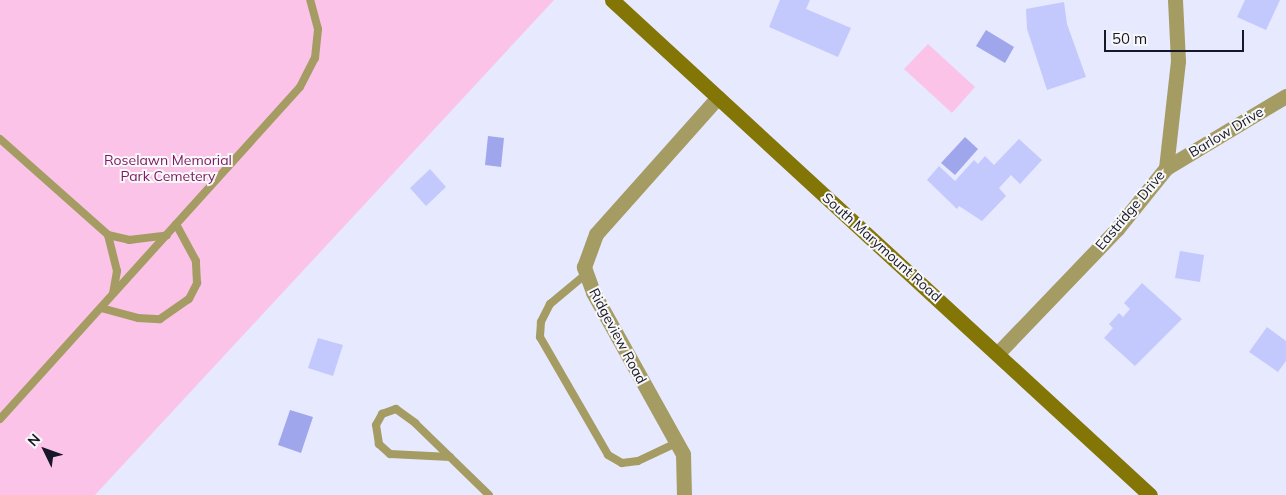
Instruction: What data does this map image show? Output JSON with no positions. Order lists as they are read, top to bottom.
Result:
{
  "streets": {
    "street": [
      "Barlow Drive",
      "Eastridge Drive",
      "South Marymount Road",
      "Ridgeview Road"
    ]
  },
  "crossings": [
    ["Barlow Drive", "Eastridge Drive"],
    ["Eastridge Drive", "South Marymount Road"],
    ["South Marymount Road", "Ridgeview Road"]
  ],
  "parks": ["Roselawn Memorial Park Cemetery"],
  "scale_bar": "50 m",
  "north": "top left"
}
